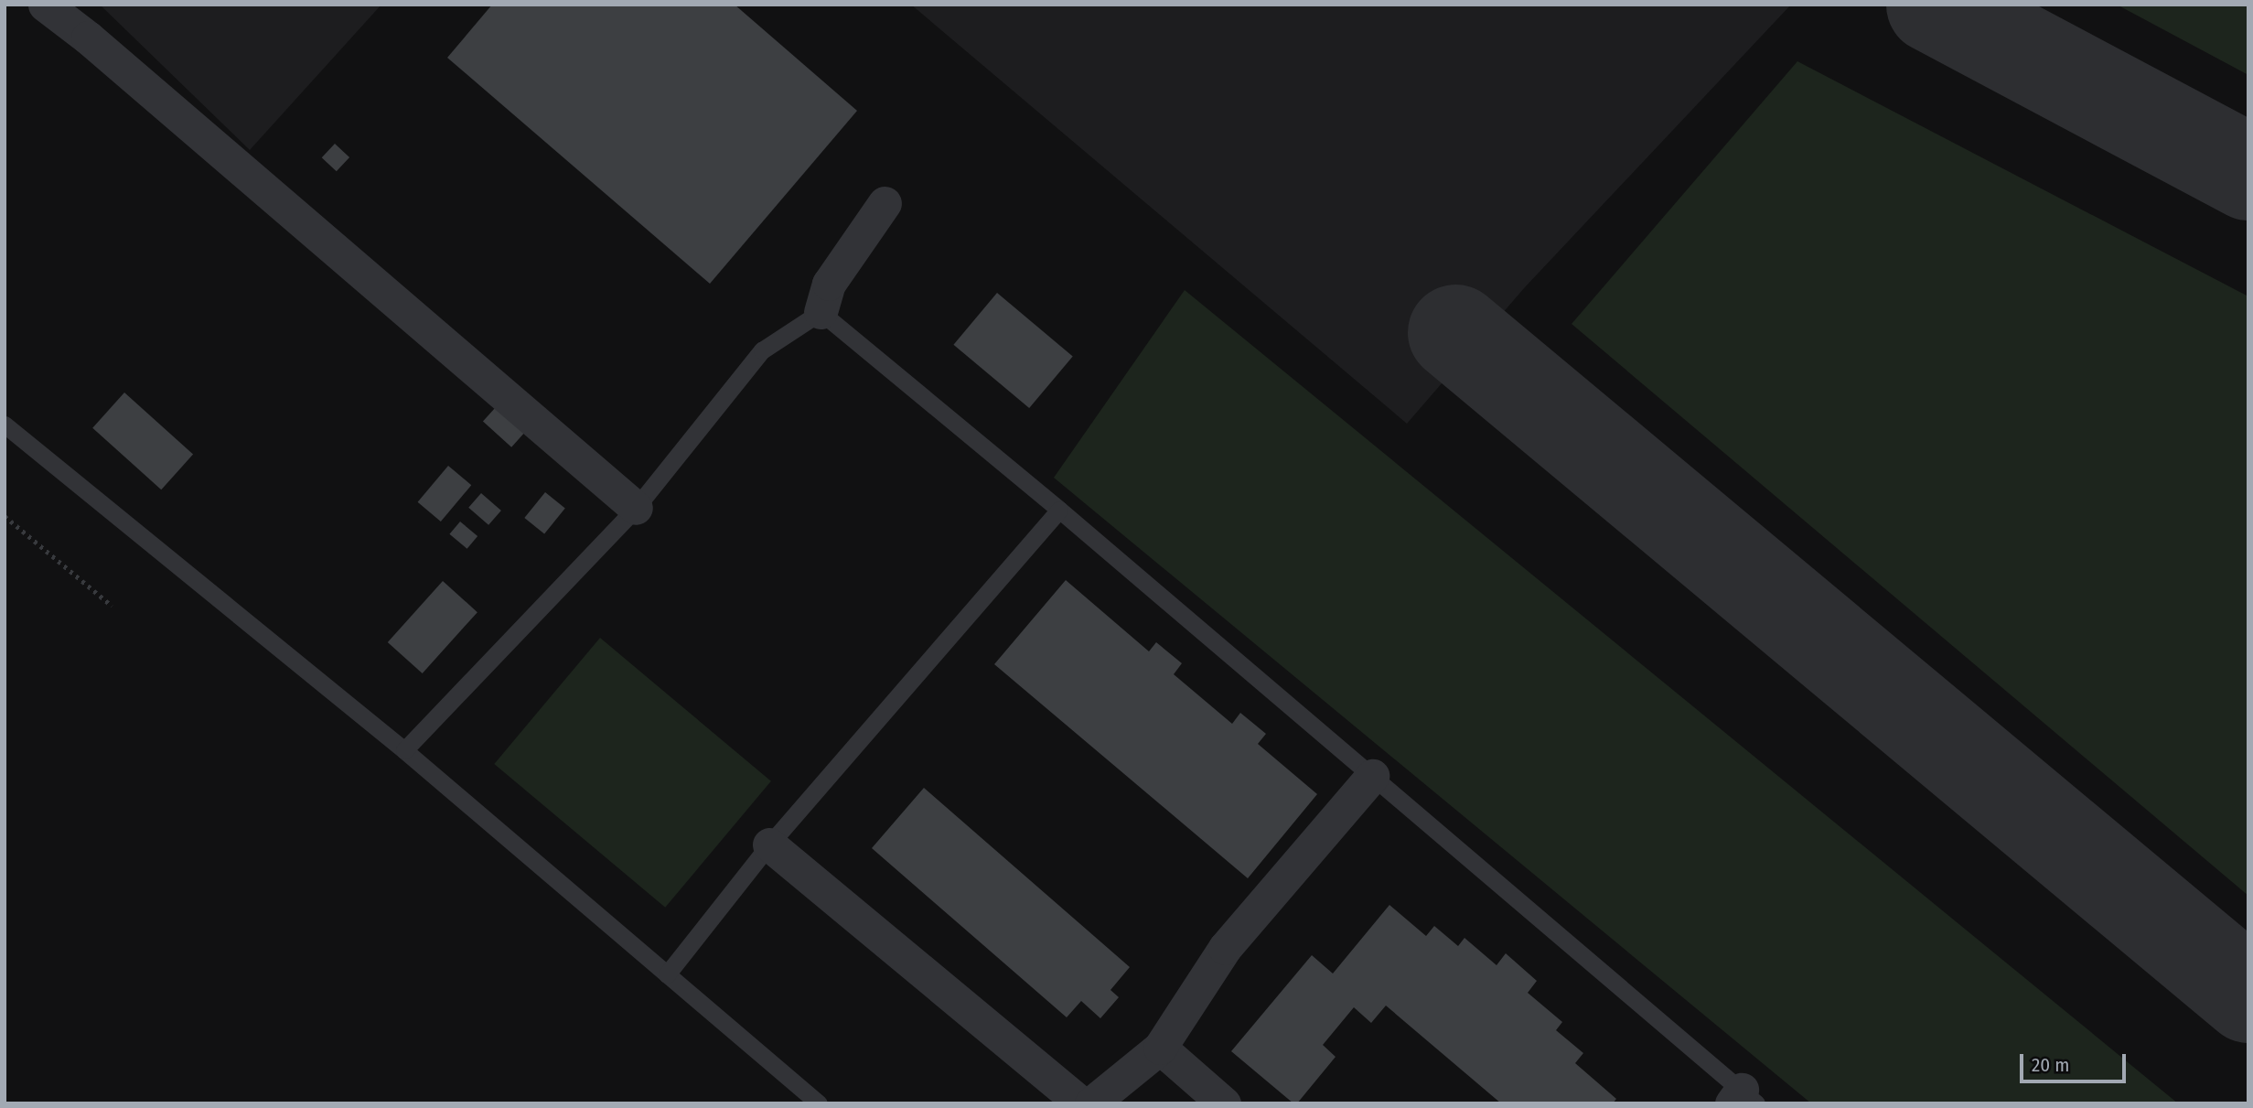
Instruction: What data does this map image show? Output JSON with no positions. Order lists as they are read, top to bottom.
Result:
{
  "scale_bar": "20 m"
}
